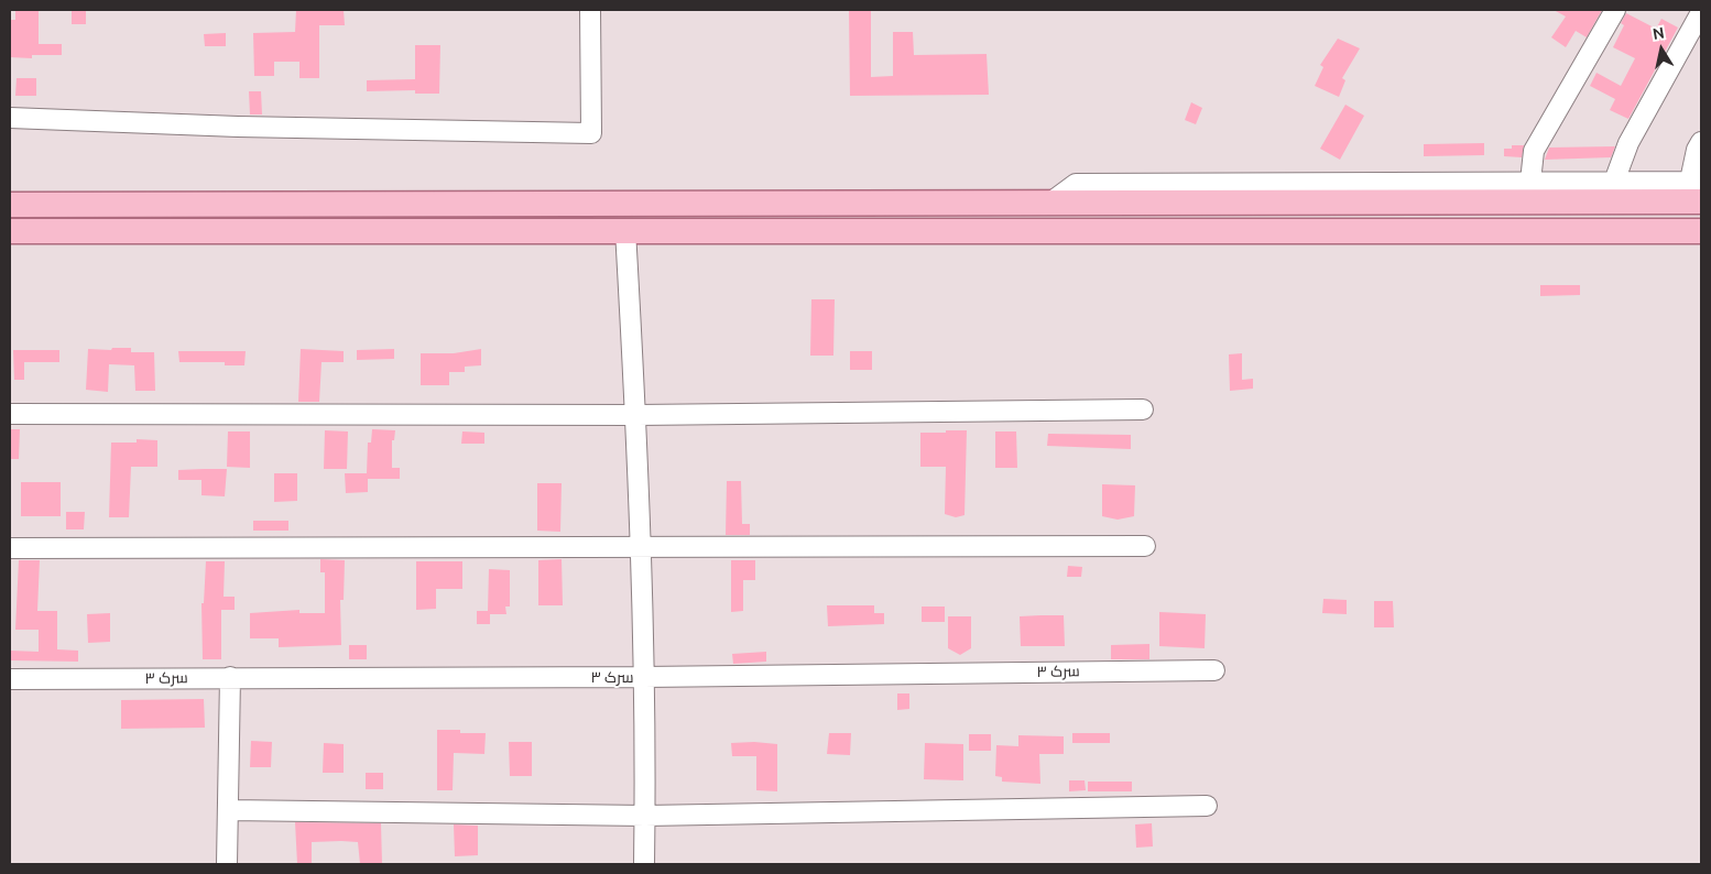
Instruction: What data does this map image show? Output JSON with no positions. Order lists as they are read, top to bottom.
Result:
{
  "streets": {
    "street": ["سرک ۳"]
  },
  "north": "top"
}
